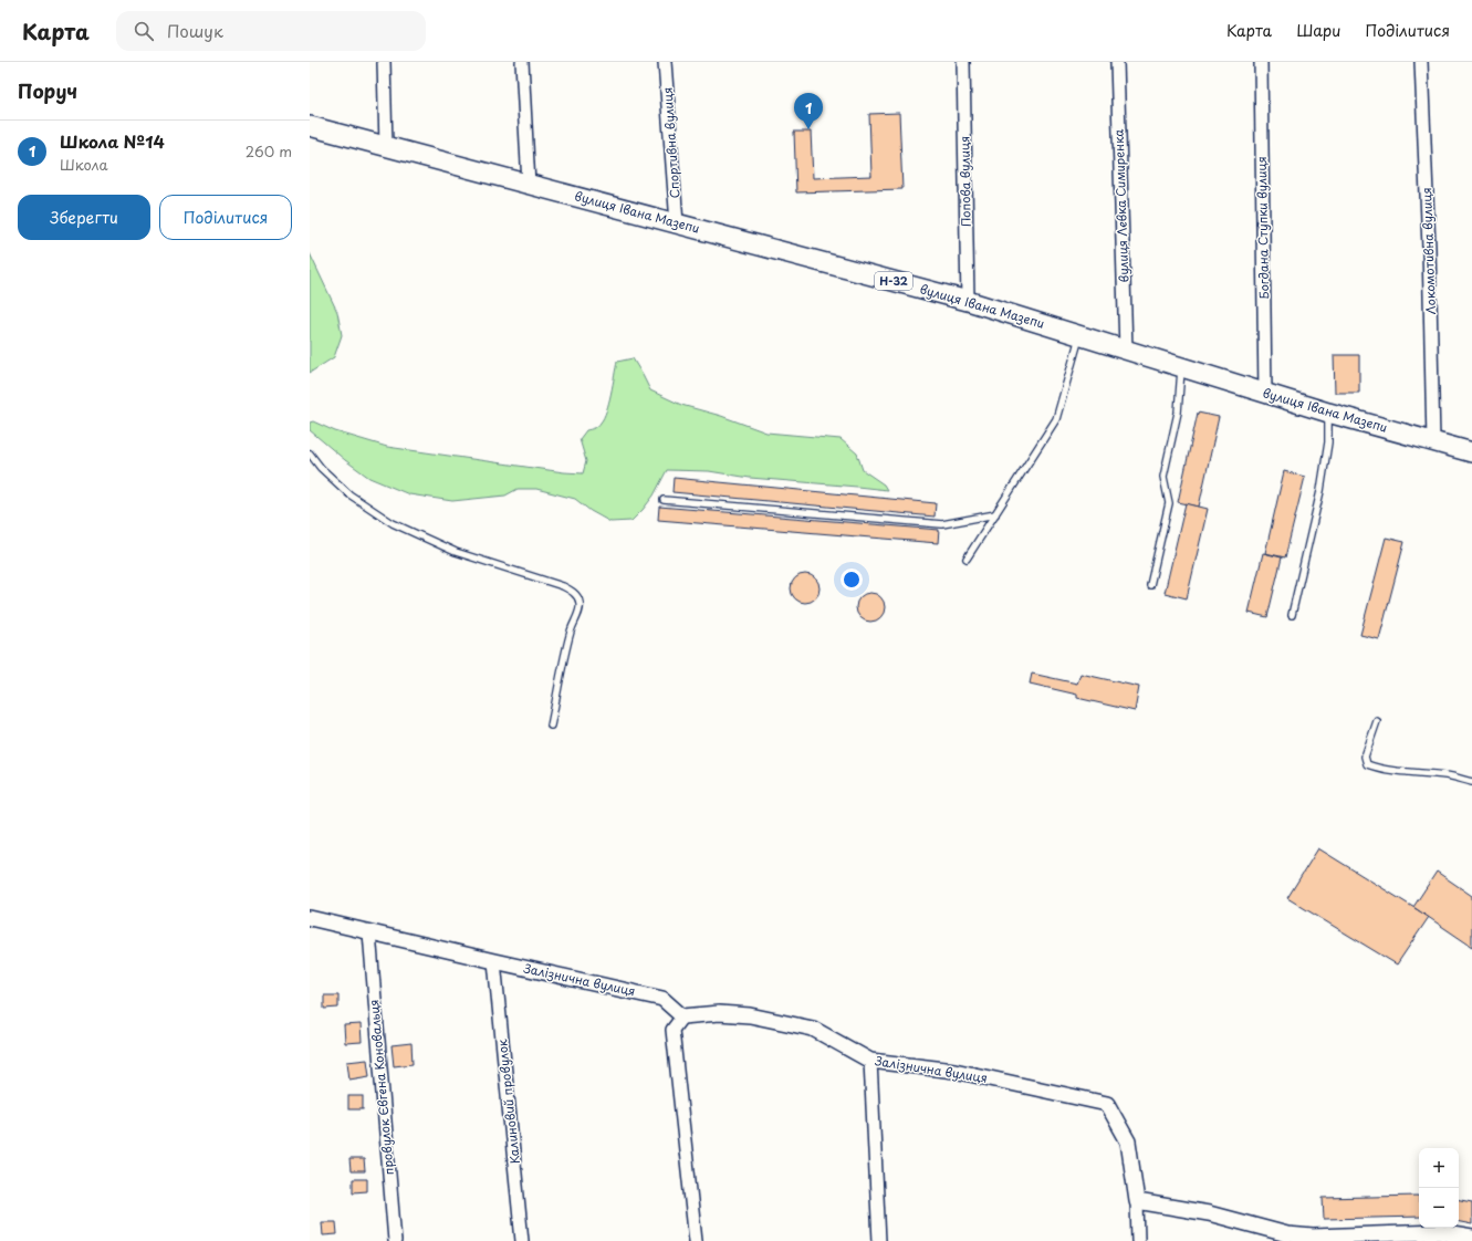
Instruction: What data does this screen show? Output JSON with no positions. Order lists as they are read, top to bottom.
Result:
{
  "streets": {
    "main road": ["вулиця Івана Мазепи", "Н-32"],
    "street": [
      "Спортивна вулиця",
      "Попова вулиця",
      "вулиця Левка Симиренка",
      "Богдана Ступки вулиця",
      "Локомотивна вулиця",
      "Залізнична вулиця",
      "провулок Євгена Коновальця",
      "Калиновий провулок"
    ]
  },
  "crossings": [
    ["Спортивна вулиця", "вулиця Івана Мазепи"],
    ["Попова вулиця", "вулиця Івана Мазепи"],
    ["вулиця Левка Симиренка", "вулиця Івана Мазепи"],
    ["вулиця Івана Мазепи", "Богдана Ступки вулиця"],
    ["вулиця Івана Мазепи", "Локомотивна вулиця"],
    ["Залізнична вулиця", "провулок Євгена Коновальця"],
    ["Залізнична вулиця", "Калиновий провулок"]
  ],
  "page": {
    "header": "Карта",
    "search": "Пошук",
    "nav": ["Карта", "Шари", "Поділитися"],
    "heading": "Поруч",
    "pins": "1",
    "list": [
      {
        "mark": "1",
        "name": "Школа №14",
        "note": "Школа",
        "value": "260 m"
      }
    ],
    "buttons": ["Зберегти", "Поділитися"],
    "map_buttons": ["+", "−"]
  }
}
